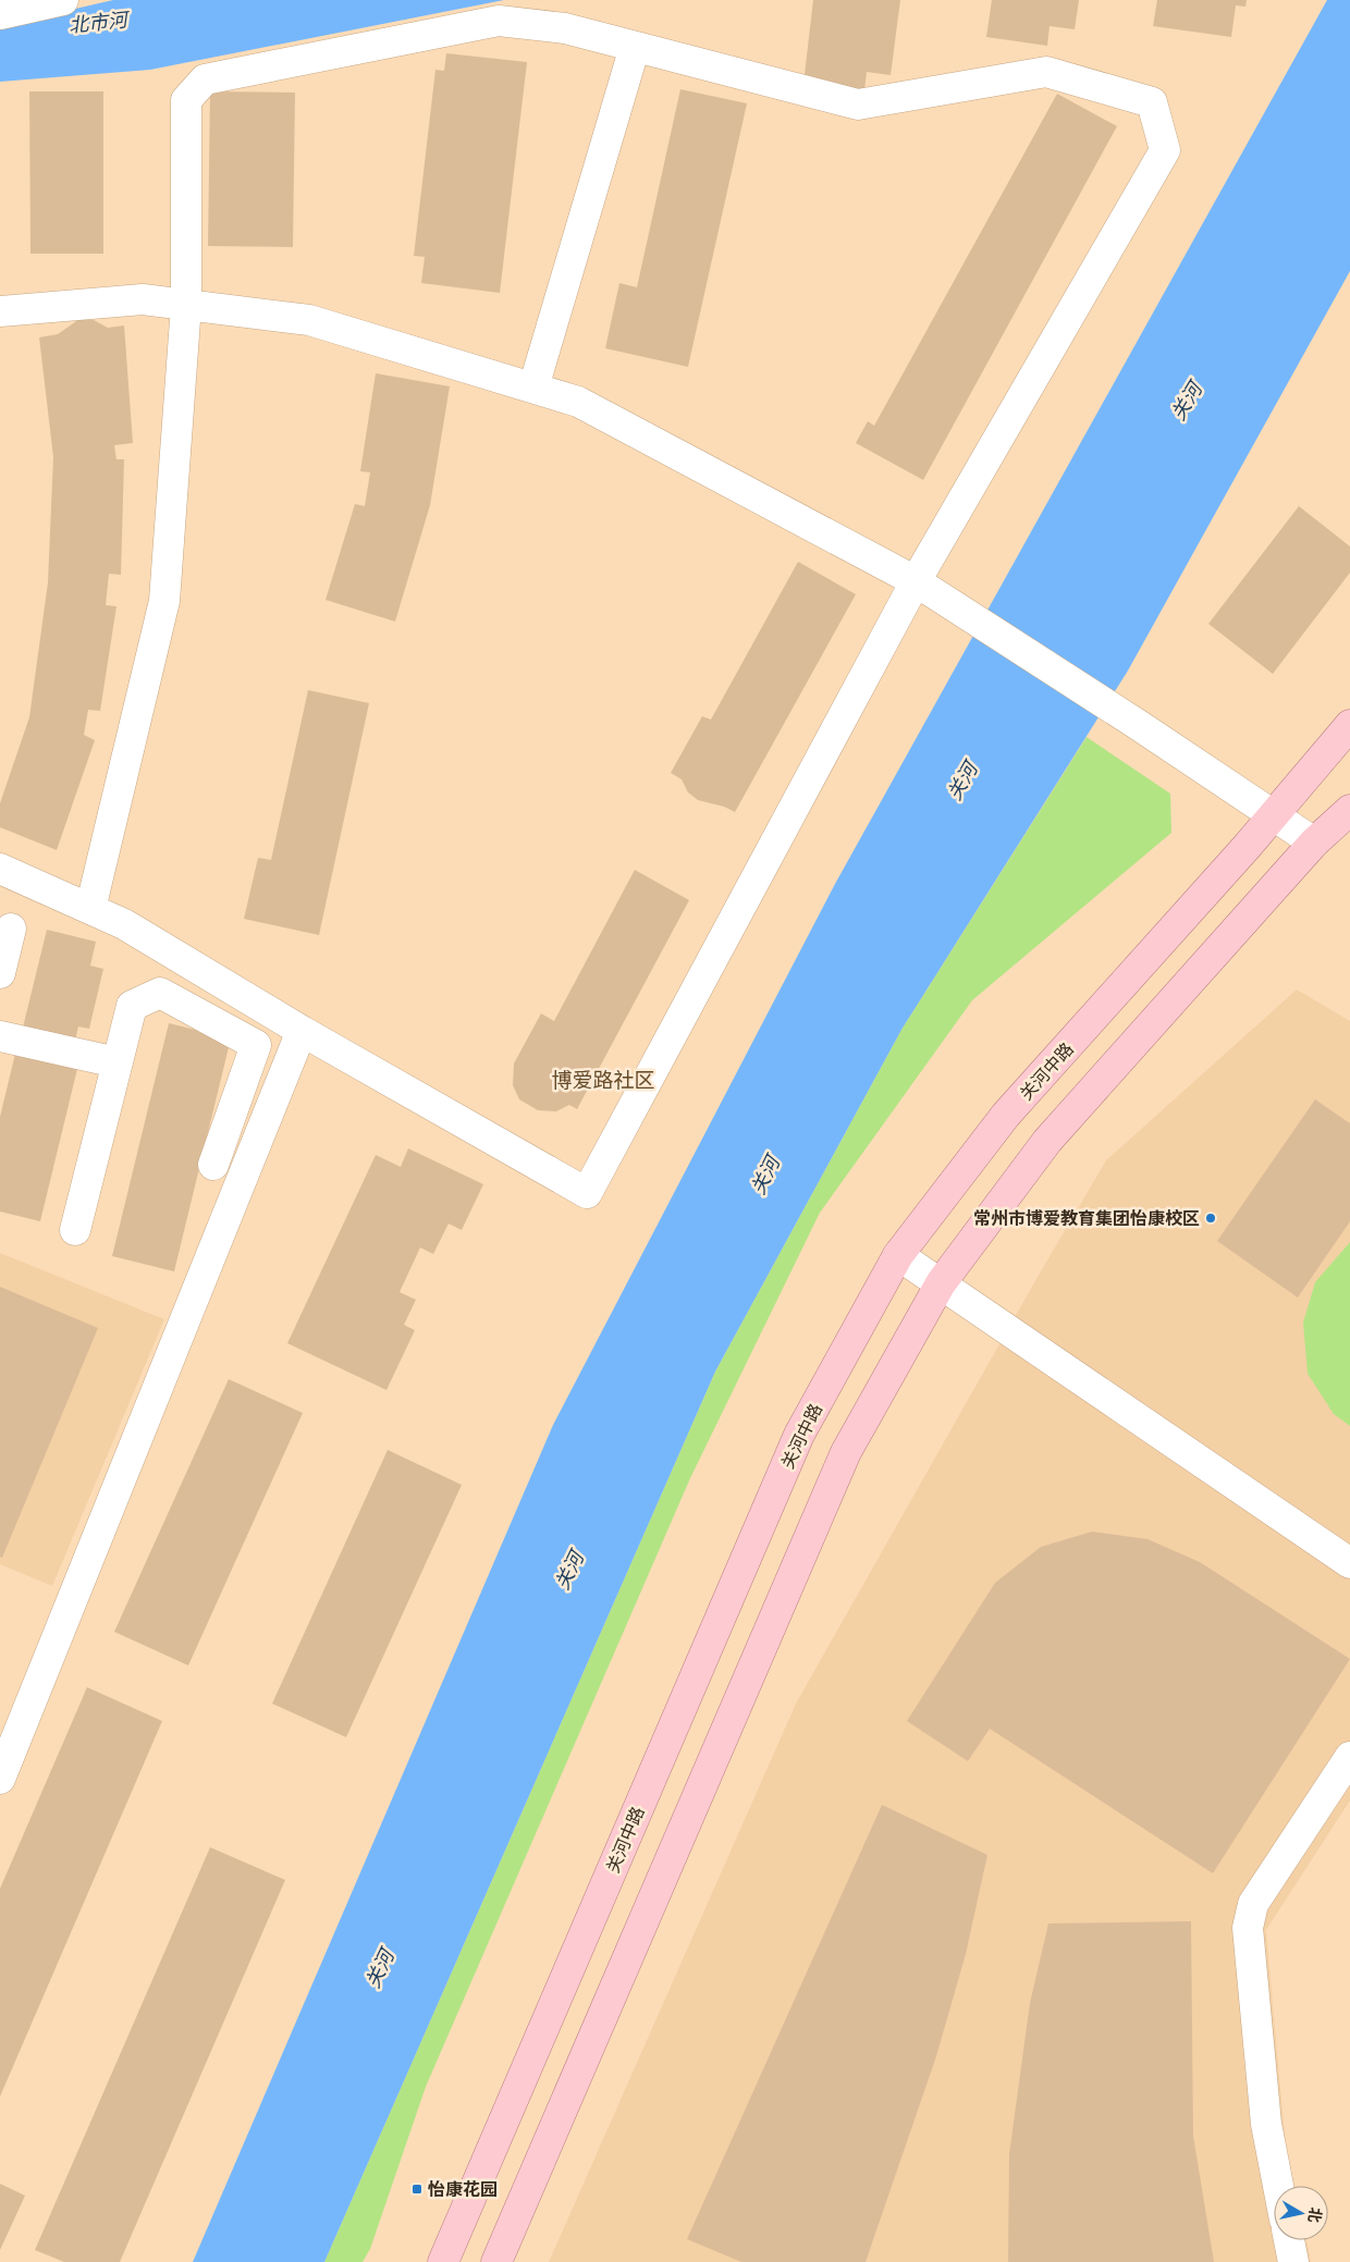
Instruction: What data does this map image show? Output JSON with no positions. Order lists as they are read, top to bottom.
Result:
{
  "streets": {
    "main road": ["关河中路"]
  },
  "districts": ["博爱路社区"],
  "water": ["北市河", "关河"],
  "places": {
    "other": ["常州市博爱教育集团怡康校区"],
    "transit": ["怡康花园"]
  },
  "north": "right"
}
